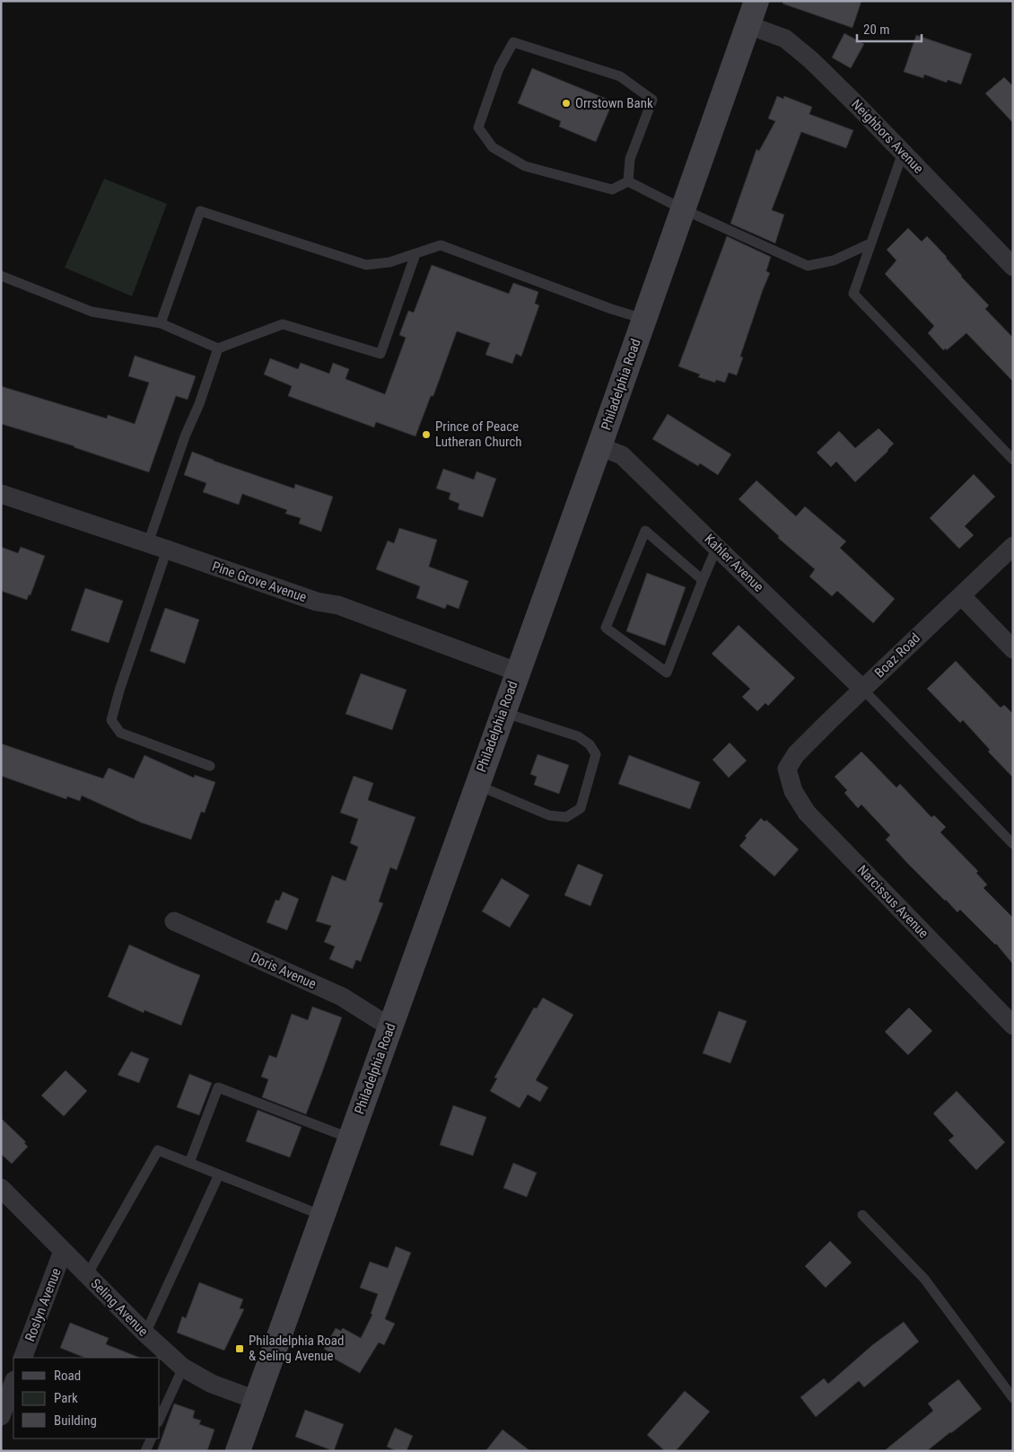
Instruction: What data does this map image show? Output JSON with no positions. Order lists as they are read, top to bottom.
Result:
{
  "streets": {
    "main road": ["Philadelphia Road"],
    "street": [
      "Neighbors Avenue",
      "Kahler Avenue",
      "Pine Grove Avenue",
      "Boaz Road",
      "Narcissus Avenue",
      "Doris Avenue",
      "Roslyn Avenue",
      "Seling Avenue"
    ]
  },
  "crossings": [
    ["Neighbors Avenue", "Philadelphia Road"],
    ["Philadelphia Road", "Kahler Avenue"],
    ["Philadelphia Road", "Pine Grove Avenue"],
    ["Philadelphia Road", "Doris Avenue"],
    ["Philadelphia Road", "Seling Avenue"],
    ["Kahler Avenue", "Boaz Road"],
    ["Boaz Road", "Narcissus Avenue"],
    ["Roslyn Avenue", "Seling Avenue"]
  ],
  "places": {
    "other": ["Orrstown Bank", "Prince of Peace Lutheran Church"],
    "transit": ["Philadelphia Road & Seling Avenue"]
  },
  "legend": ["Road", "Park", "Building"],
  "scale_bar": "20 m"
}
